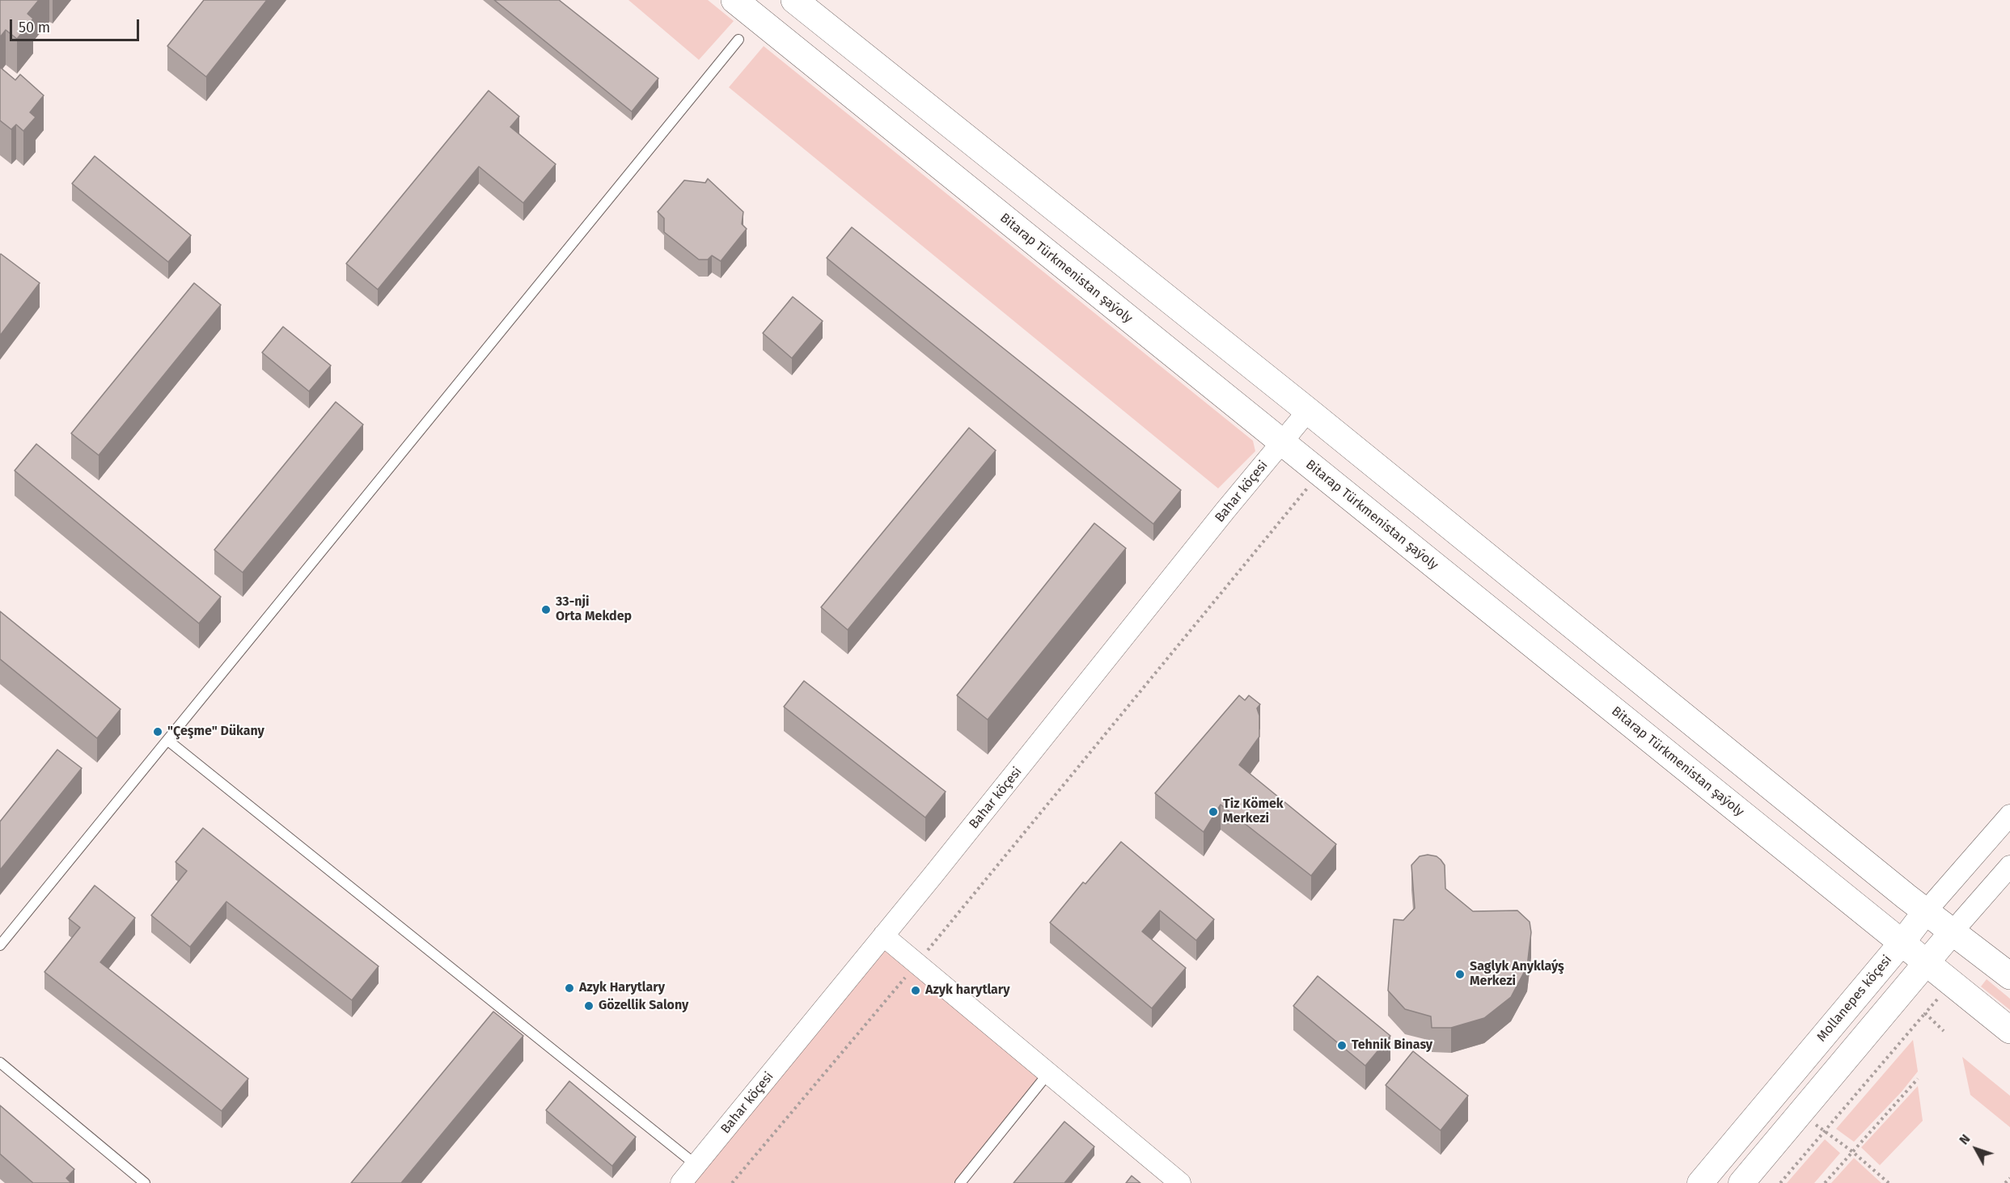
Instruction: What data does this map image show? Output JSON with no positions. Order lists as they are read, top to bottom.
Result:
{
  "streets": {
    "main road": ["Bitarap Türkmenistan şaýoly"],
    "street": ["Bahar köçesi", "Mollanepes köçesi"]
  },
  "crossings": [
    ["Bitarap Türkmenistan şaýoly", "Bahar köçesi"],
    ["Bitarap Türkmenistan şaýoly", "Mollanepes köçesi"]
  ],
  "places": [
    "33-nji Orta Mekdep",
    "\"Çeşme\" Dükany",
    "Tiz Kömek Merkezi",
    "Saglyk Anyklaýş Merkezi",
    "Azyk Harytlary",
    "Azyk harytlary",
    "Gözellik Salony",
    "Tehnik Binasy"
  ],
  "scale_bar": "50 m",
  "north": "top left"
}
